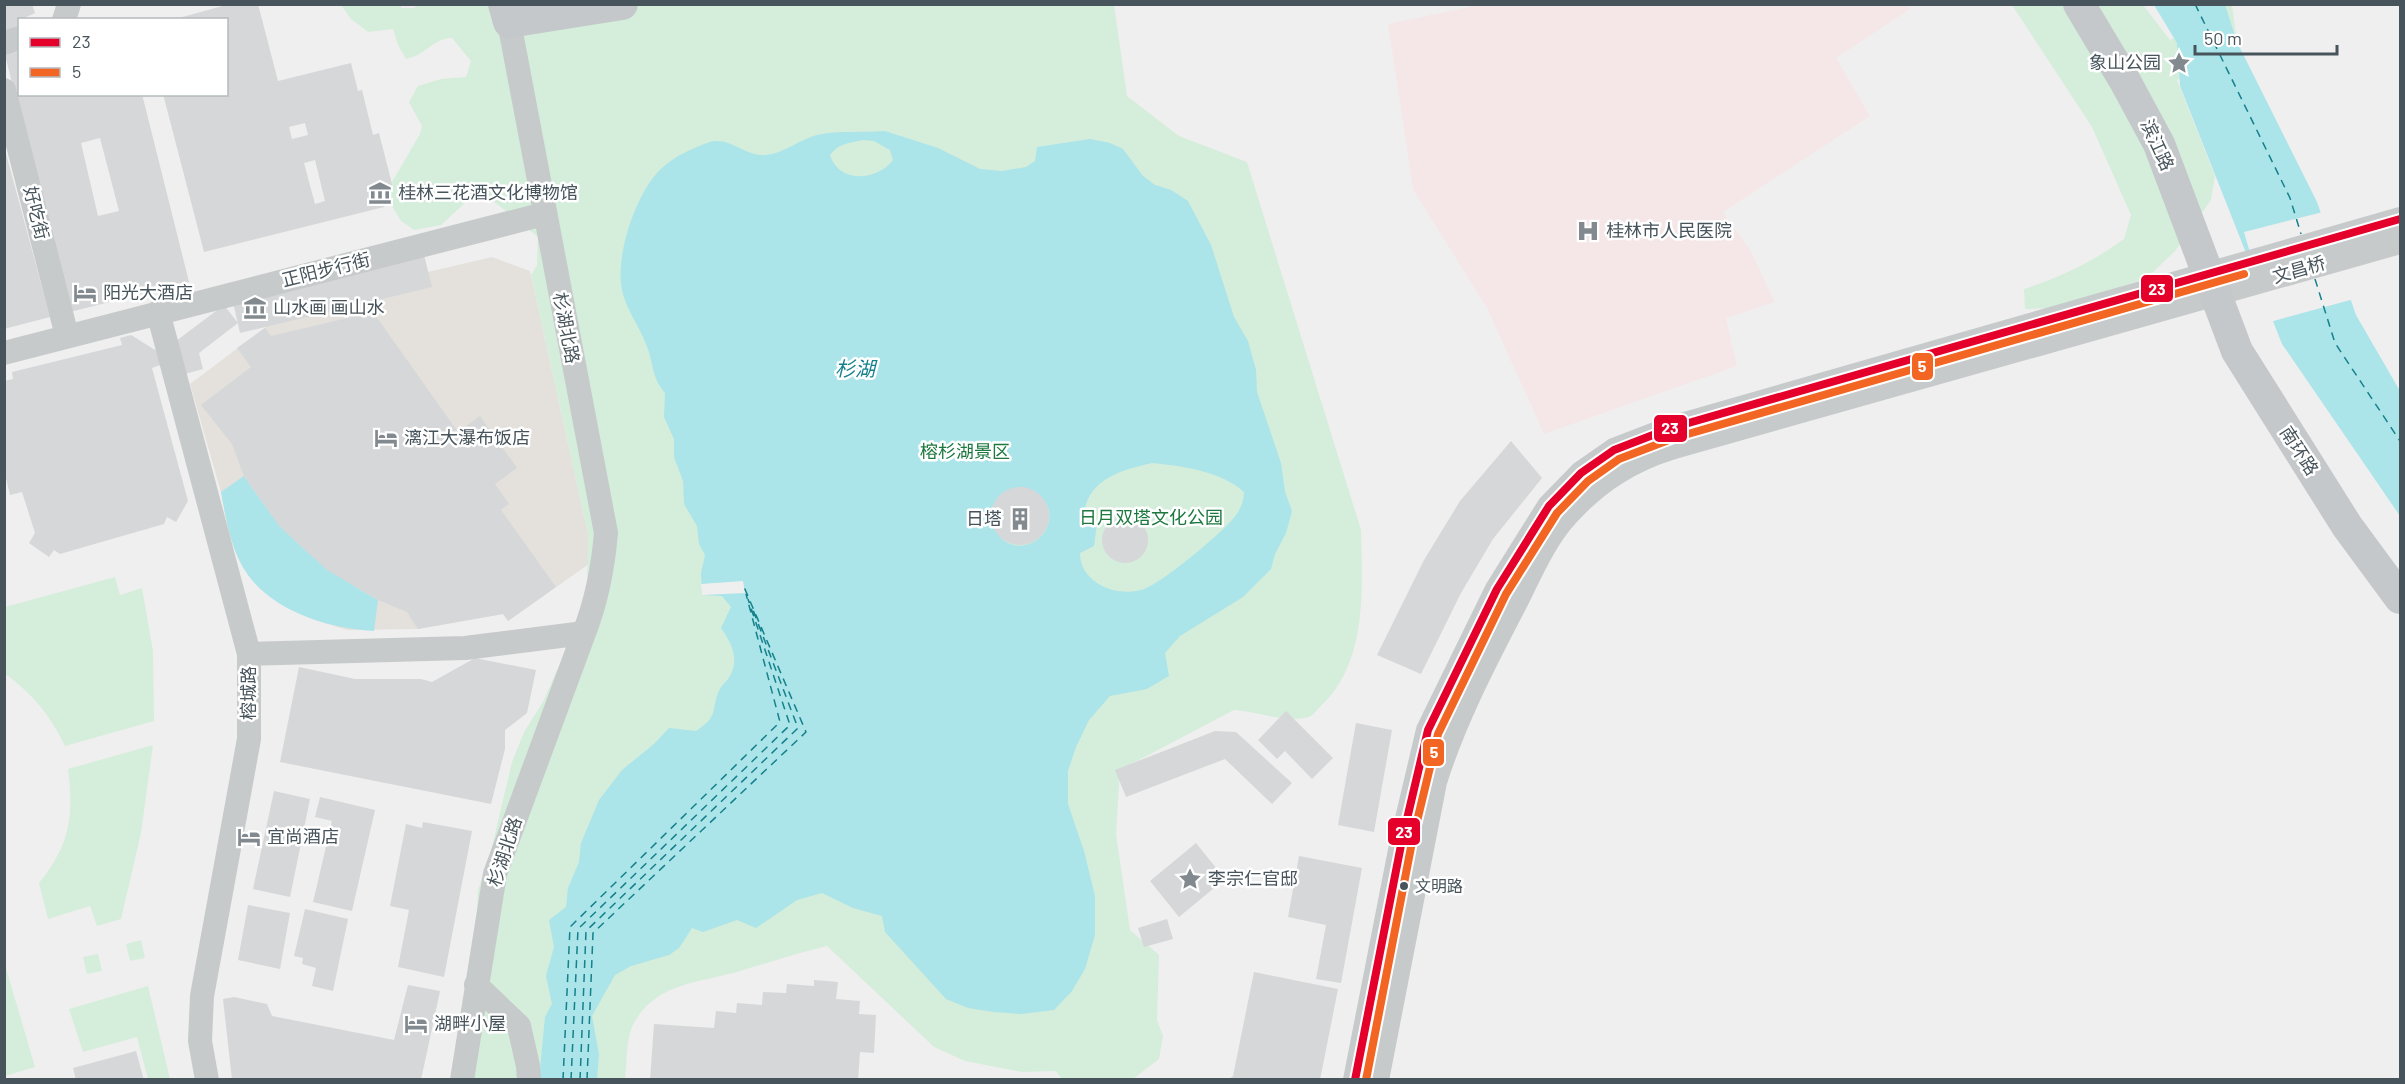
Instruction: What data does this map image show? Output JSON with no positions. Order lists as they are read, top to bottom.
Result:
{
  "streets": {
    "main road": ["滨江路", "南环路"],
    "street": [
      "好吃街",
      "正阳步行街",
      "文昌桥",
      "杉湖北路",
      "榕城路"
    ]
  },
  "crossings": [
    ["滨江路", "文昌桥"],
    ["滨江路", "南环路"],
    ["好吃街", "正阳步行街"],
    ["正阳步行街", "杉湖北路"],
    ["正阳步行街", "榕城路"],
    ["文昌桥", "南环路"]
  ],
  "water": ["杉湖"],
  "parks": ["榕杉湖景区", "日月双塔文化公园"],
  "places": {
    "place": ["象山公园", "李宗仁官邸"],
    "museum": ["桂林三花酒文化博物馆", "山水画 画山水"],
    "hospital": ["桂林市人民医院"],
    "hotel": [
      "阳光大酒店",
      "漓江大瀑布饭店",
      "宜尚酒店",
      "湖畔小屋"
    ],
    "building": ["日塔"],
    "other": ["文明路"]
  },
  "lines": ["transit line 23", "transit line 5"],
  "legend": ["23", "5"],
  "scale_bar": "50 m"
}
